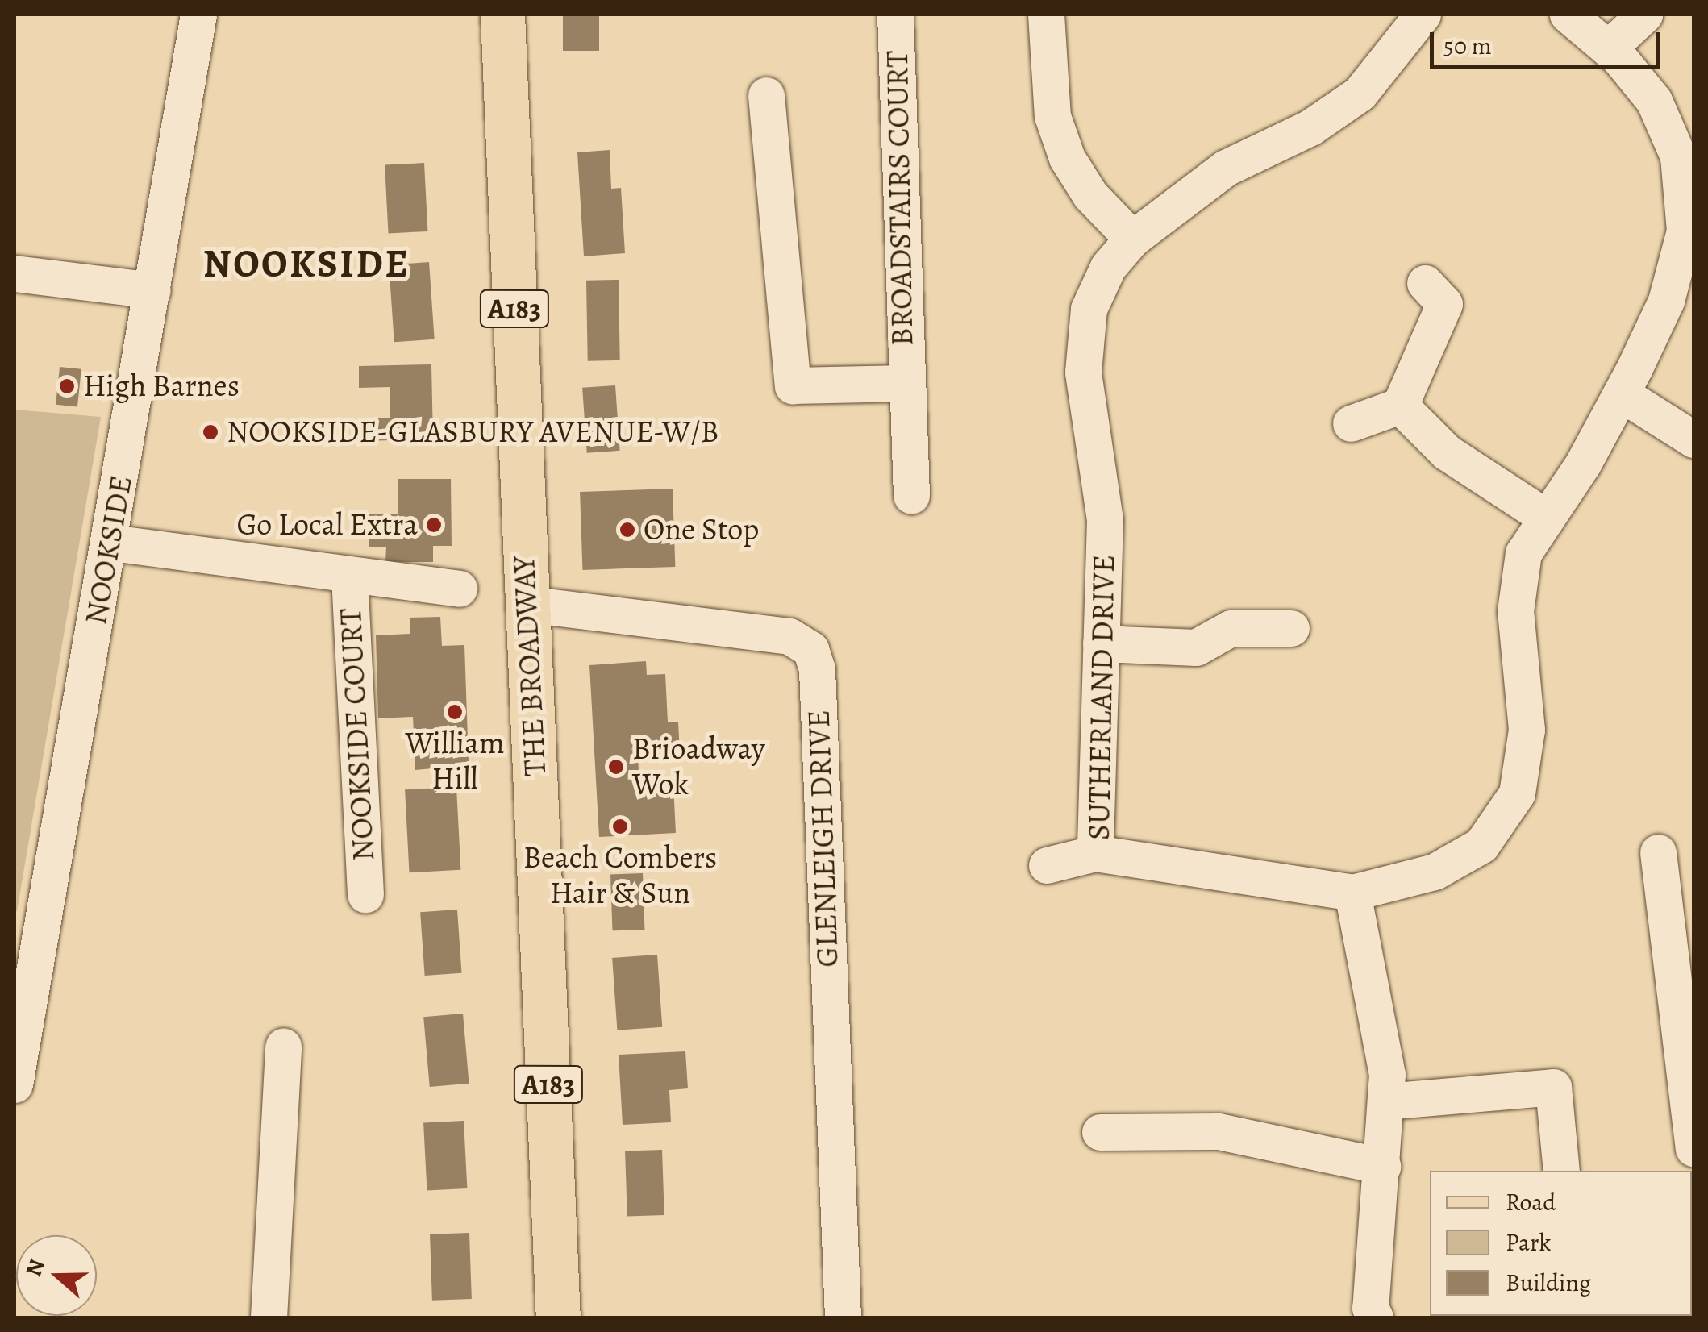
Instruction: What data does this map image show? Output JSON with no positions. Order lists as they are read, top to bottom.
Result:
{
  "streets": {
    "main road": ["A183", "THE BROADWAY"],
    "street": [
      "BROADSTAIRS COURT",
      "NOOKSIDE",
      "SUTHERLAND DRIVE",
      "NOOKSIDE COURT",
      "GLENLEIGH DRIVE"
    ]
  },
  "crossings": [
    ["THE BROADWAY", "GLENLEIGH DRIVE"]
  ],
  "districts": ["NOOKSIDE"],
  "places": [
    "High Barnes",
    "NOOKSIDE-GLASBURY AVENUE-W/B",
    "Go Local Extra",
    "One Stop",
    "William Hill",
    "Brioadway Wok",
    "Beach Combers Hair & Sun"
  ],
  "legend": ["Road", "Park", "Building"],
  "scale_bar": "50 m",
  "north": "left"
}
